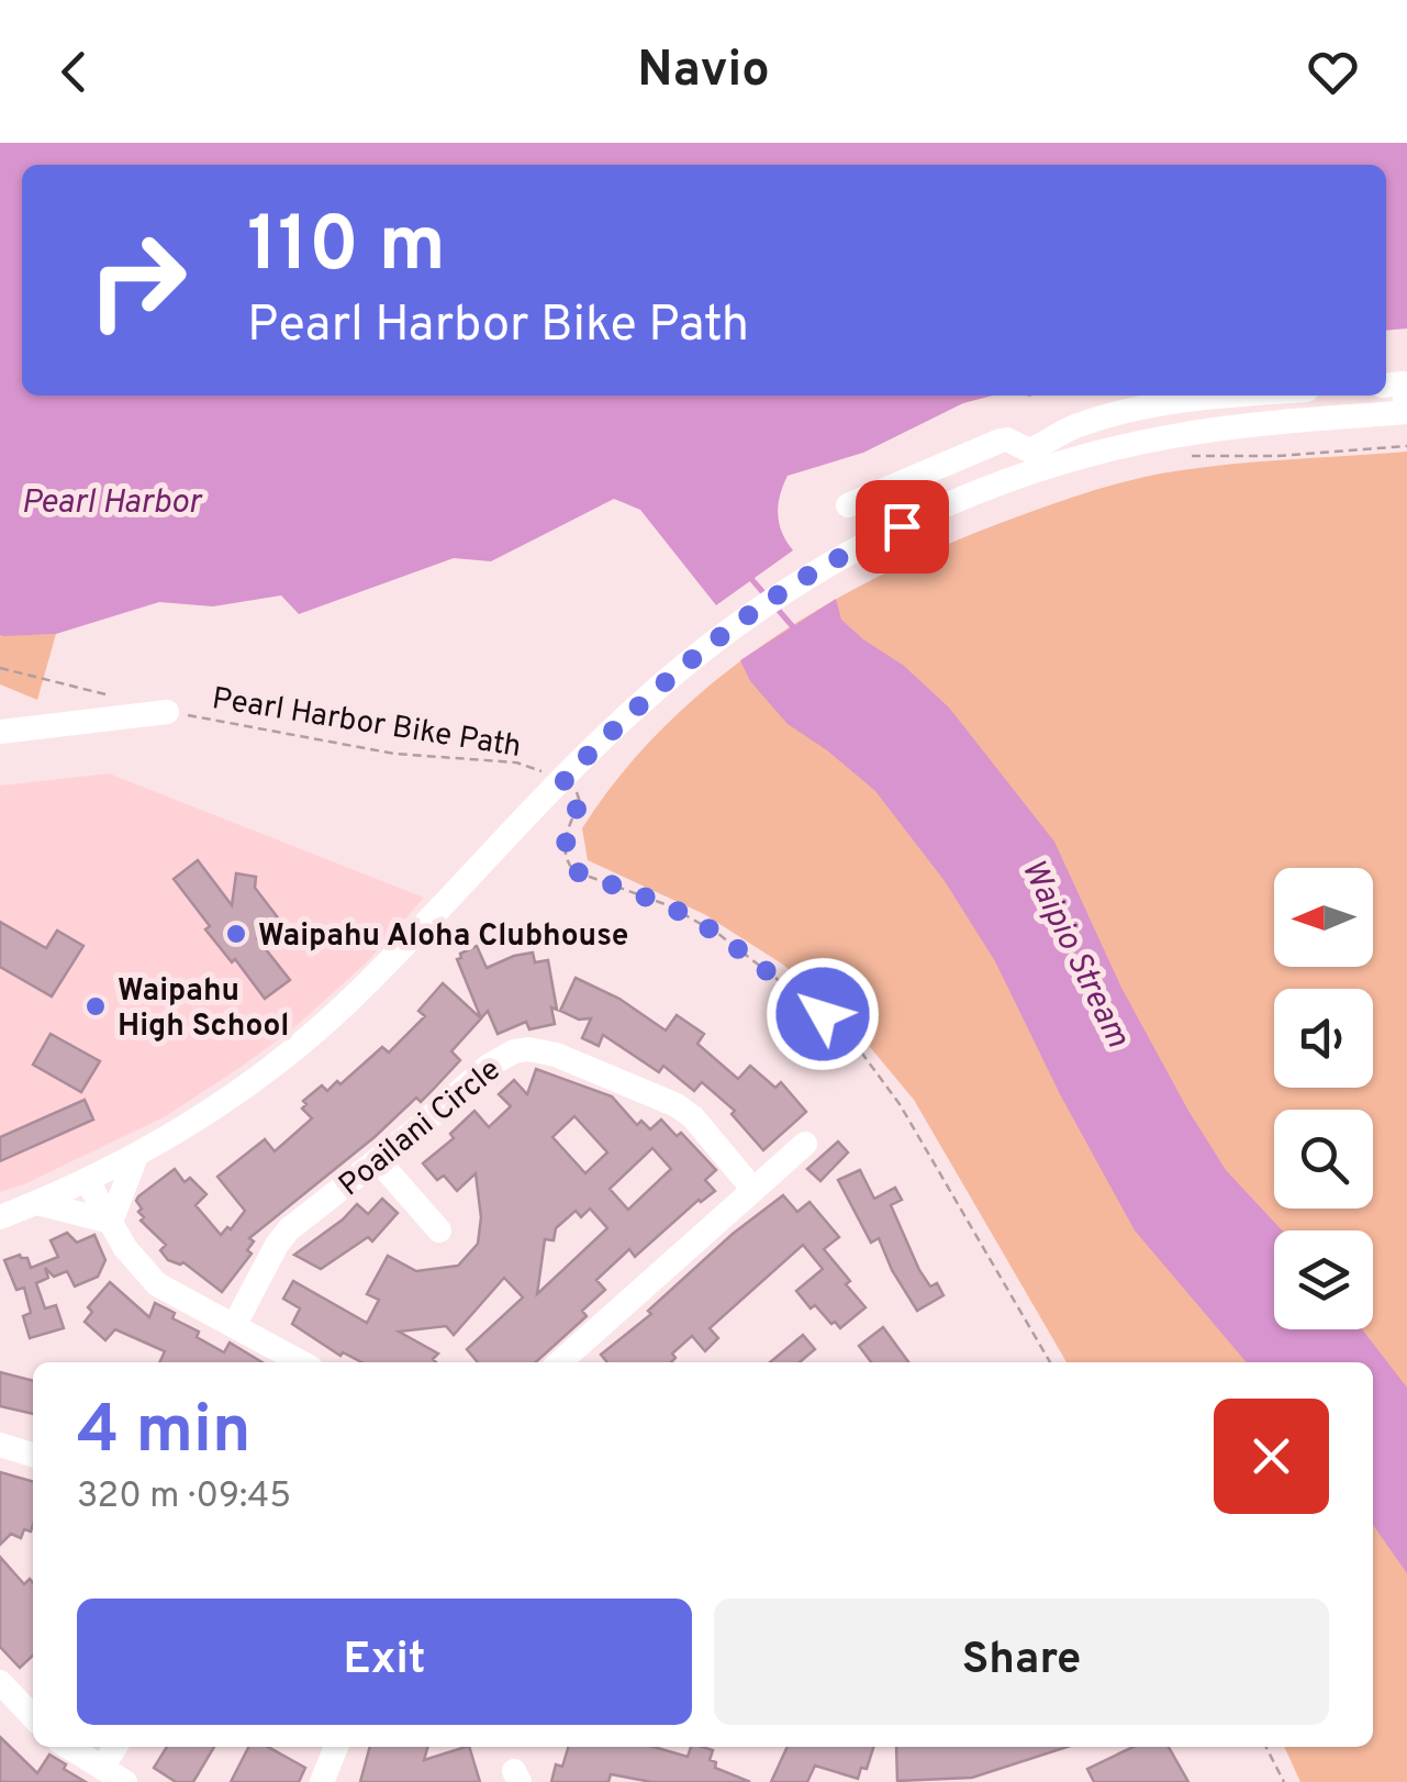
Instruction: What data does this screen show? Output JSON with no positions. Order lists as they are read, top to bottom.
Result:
{
  "streets": {
    "street": ["Poailani Circle"],
    "path": ["Pearl Harbor Bike Path"]
  },
  "water": ["Pearl Harbor", "Waipio Stream"],
  "places": ["Waipahu Aloha Clubhouse", "Waipahu High School"],
  "north": "left",
  "page": {
    "header": "Navio",
    "turn": ["110 m", "Pearl Harbor Bike Path"],
    "heading": ["4 min", "320 m · 09:45"],
    "buttons": ["Exit", "Share"]
  }
}
